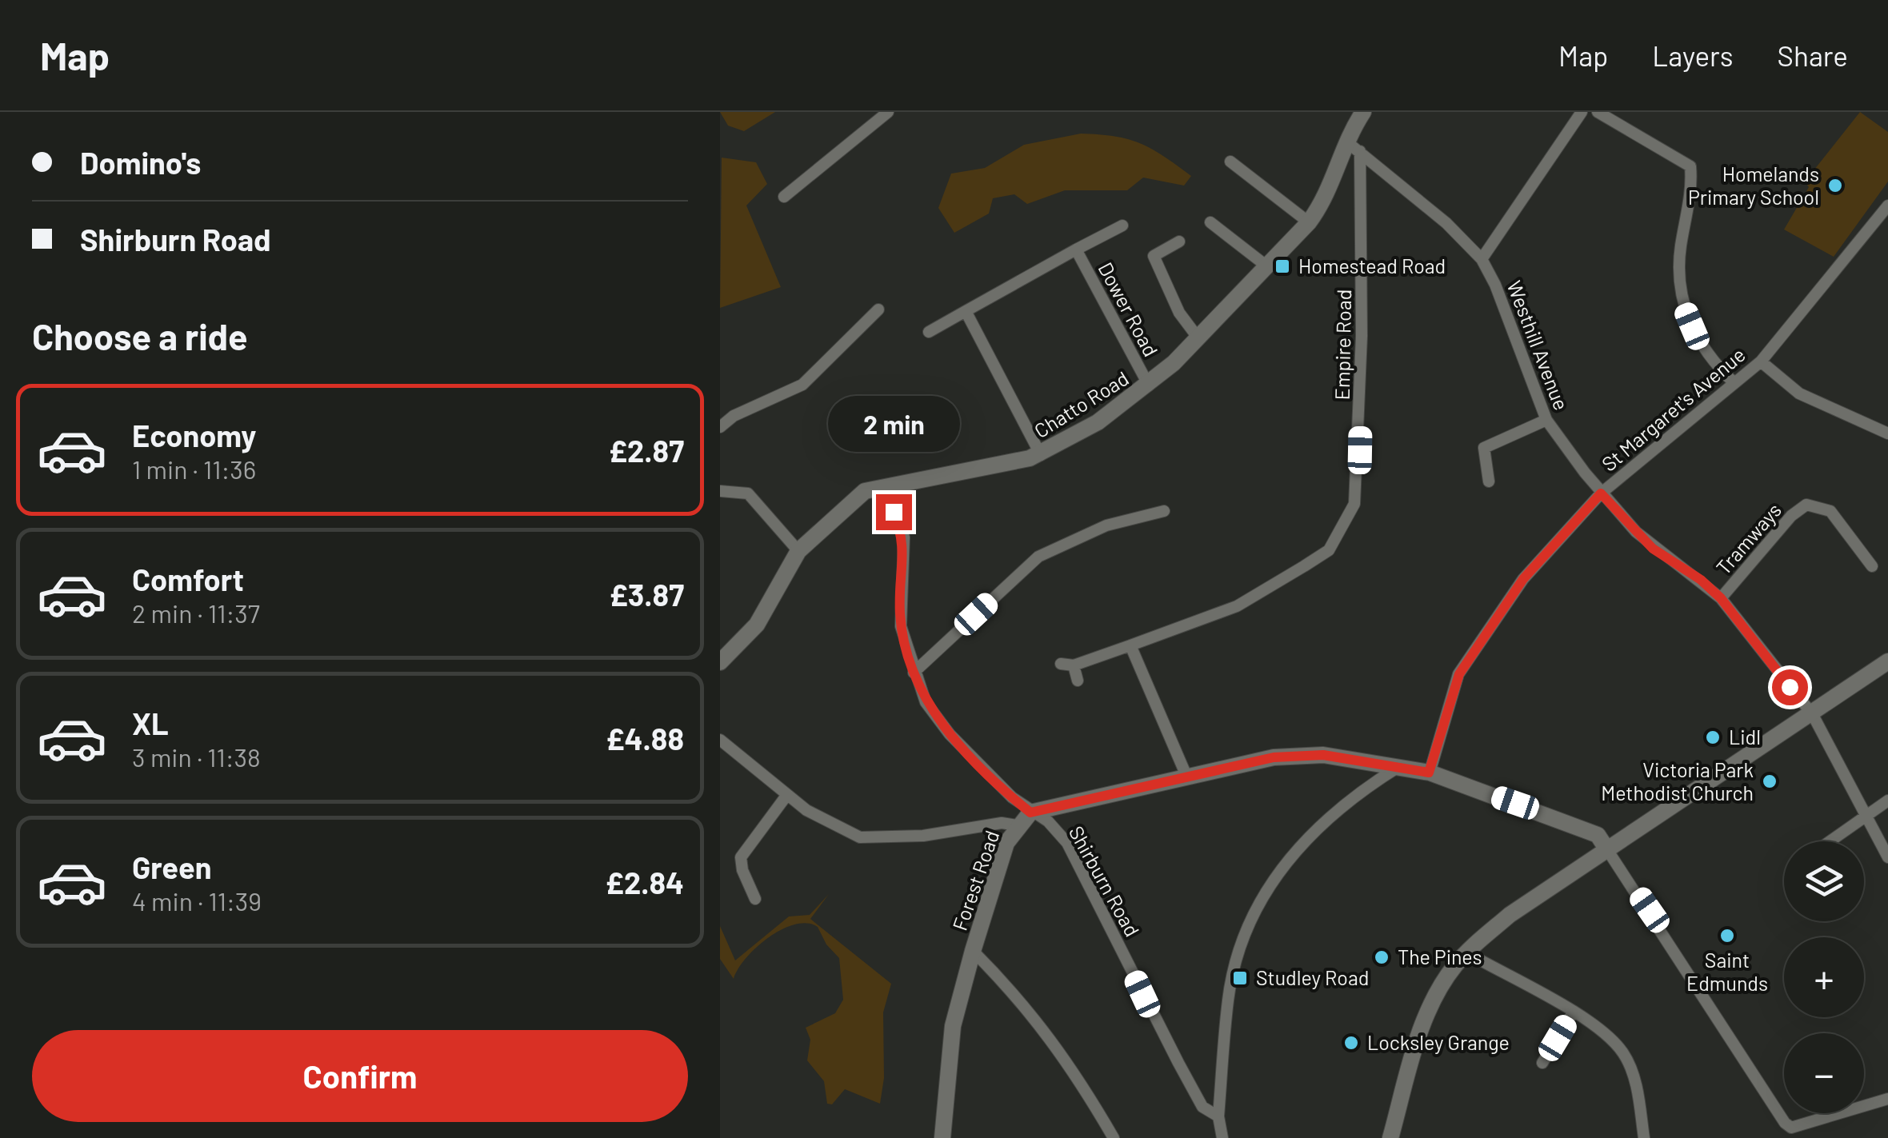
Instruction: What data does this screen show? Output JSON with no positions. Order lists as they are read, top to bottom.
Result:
{
  "streets": {
    "street": [
      "Dower Road",
      "Empire Road",
      "Westhill Avenue",
      "Chatto Road",
      "St Margaret's Avenue",
      "Tramways",
      "Forest Road",
      "Shirburn Road"
    ]
  },
  "crossings": [
    ["Dower Road", "Chatto Road"],
    ["Empire Road", "Westhill Avenue"],
    ["Empire Road", "Chatto Road"],
    ["Westhill Avenue", "Chatto Road"],
    ["Westhill Avenue", "St Margaret's Avenue"],
    ["Westhill Avenue", "Tramways"],
    ["Chatto Road", "Shirburn Road"],
    ["Forest Road", "Shirburn Road"]
  ],
  "places": {
    "other": [
      "Homelands Primary School",
      "Lidl",
      "Victoria Park Methodist Church",
      "Saint Edmunds",
      "The Pines",
      "Locksley Grange"
    ],
    "transit": ["Homestead Road", "Studley Road"]
  },
  "page": {
    "header": "Map",
    "nav": ["Map", "Layers", "Share"],
    "banner": ["Domino's", "Shirburn Road"],
    "heading": "Choose a ride",
    "list": [
      {
        "name": "Economy",
        "note": "1 min · 11:36",
        "value": "£2.87"
      },
      {
        "name": "Comfort",
        "note": "2 min · 11:37",
        "value": "£3.87"
      },
      {
        "name": "XL",
        "note": "3 min · 11:38",
        "value": "£4.88"
      },
      {
        "name": "Green",
        "note": "4 min · 11:39",
        "value": "£2.84"
      }
    ],
    "bubble": "2 min",
    "map_buttons": ["+", "−"],
    "buttons": "Confirm"
  }
}
